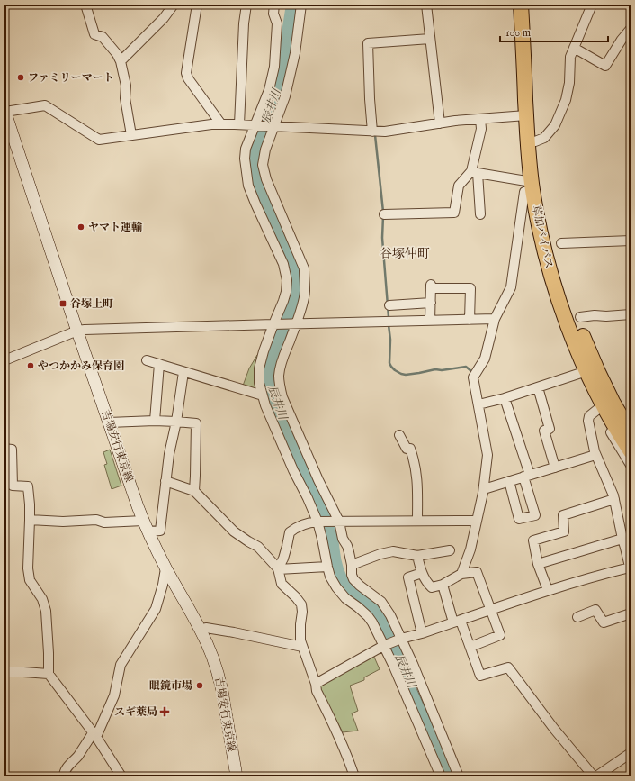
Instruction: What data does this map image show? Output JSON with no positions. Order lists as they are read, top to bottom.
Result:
{
  "streets": {
    "highway": ["草加バイパス"],
    "main road": ["吉場安行東京線"]
  },
  "districts": ["谷塚仲町"],
  "water": ["辰井川"],
  "places": {
    "other": [
      "ファミリーマート",
      "ヤマト運輸",
      "やつかかみ保育園",
      "眼鏡市場"
    ],
    "transit": ["谷塚上町"],
    "health": ["スギ薬局"]
  },
  "scale_bar": "100 m"
}
